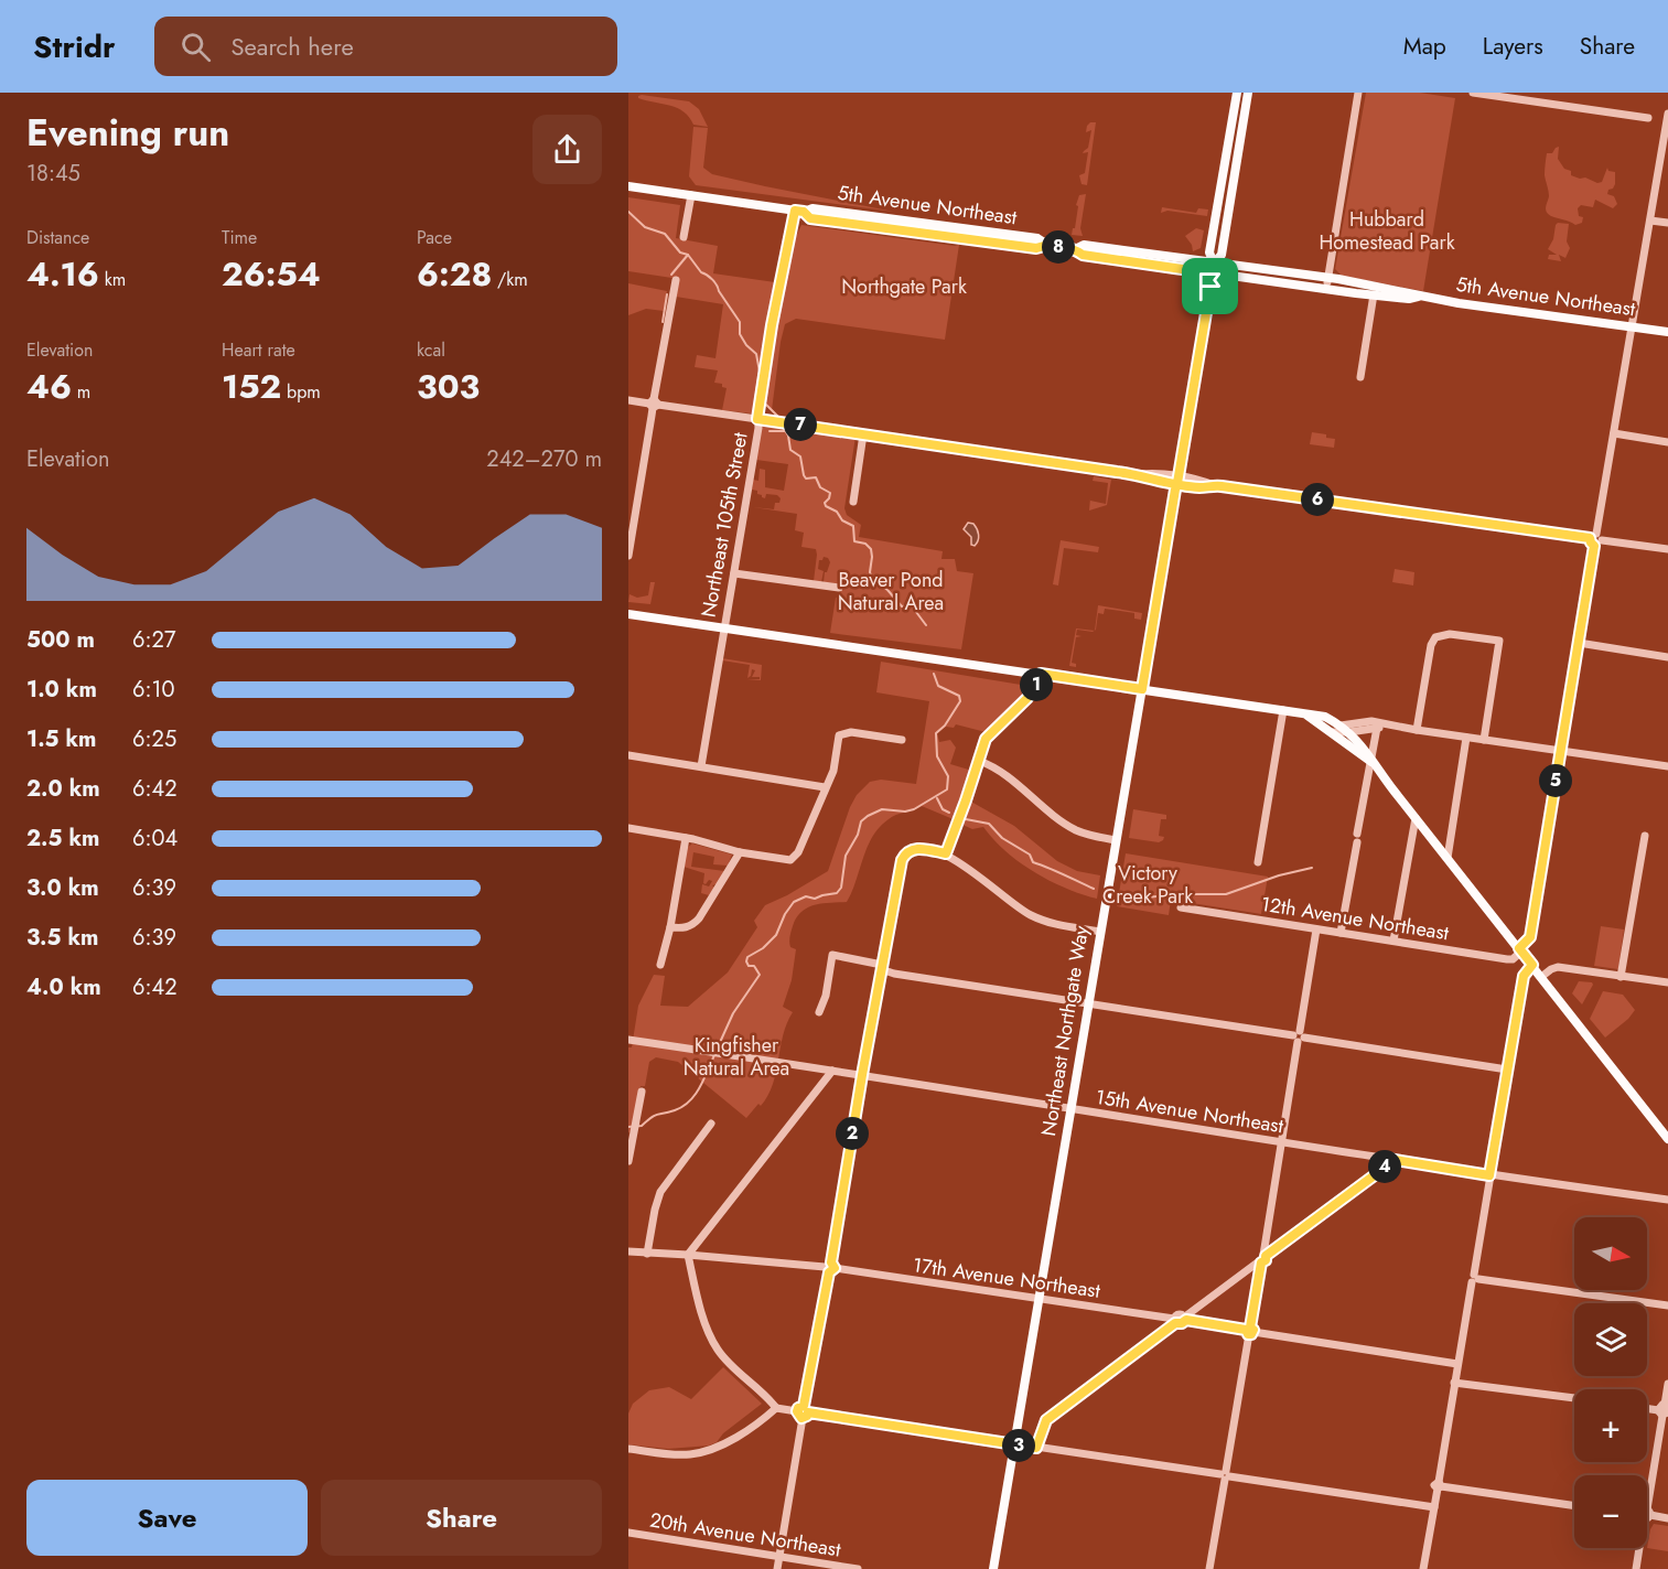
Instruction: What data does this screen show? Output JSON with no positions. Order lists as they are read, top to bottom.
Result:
{
  "streets": {
    "main road": ["5th Avenue Northeast", "Northeast Northgate Way"],
    "street": [
      "Northeast 105th Street",
      "12th Avenue Northeast",
      "15th Avenue Northeast",
      "17th Avenue Northeast",
      "20th Avenue Northeast"
    ]
  },
  "crossings": [
    ["5th Avenue Northeast", "Northeast 105th Street"],
    ["5th Avenue Northeast", "Northeast Northgate Way"],
    ["Northeast Northgate Way", "15th Avenue Northeast"],
    ["Northeast Northgate Way", "17th Avenue Northeast"]
  ],
  "parks": [
    "Hubbard Homestead Park",
    "Northgate Park",
    "Beaver Pond Natural Area",
    "Victory Creek Park",
    "Kingfisher Natural Area"
  ],
  "north": "right",
  "page": {
    "header": "Stridr",
    "search": "Search here",
    "nav": ["Map", "Layers", "Share"],
    "heading": ["Evening run", "18:45"],
    "stats": [
      ["Distance", "4.16 km"],
      ["Time", "26:54"],
      ["Pace", "6:28 /km"],
      ["Elevation", "46 m"],
      ["Heart rate", "152 bpm"],
      ["kcal", "303"]
    ],
    "pins": [
      "8",
      "7",
      "6",
      "1",
      "5",
      "2",
      "4",
      "3"
    ],
    "chart": ["Elevation", "242–270 m"],
    "list": [
      {
        "name": "500 m",
        "note": "6:27"
      },
      {
        "name": "1.0 km",
        "note": "6:10"
      },
      {
        "name": "1.5 km",
        "note": "6:25"
      },
      {
        "name": "2.0 km",
        "note": "6:42"
      },
      {
        "name": "2.5 km",
        "note": "6:04"
      },
      {
        "name": "3.0 km",
        "note": "6:39"
      },
      {
        "name": "3.5 km",
        "note": "6:39"
      },
      {
        "name": "4.0 km",
        "note": "6:42"
      }
    ],
    "map_buttons": ["+", "−"],
    "buttons": ["Save", "Share"]
  }
}
